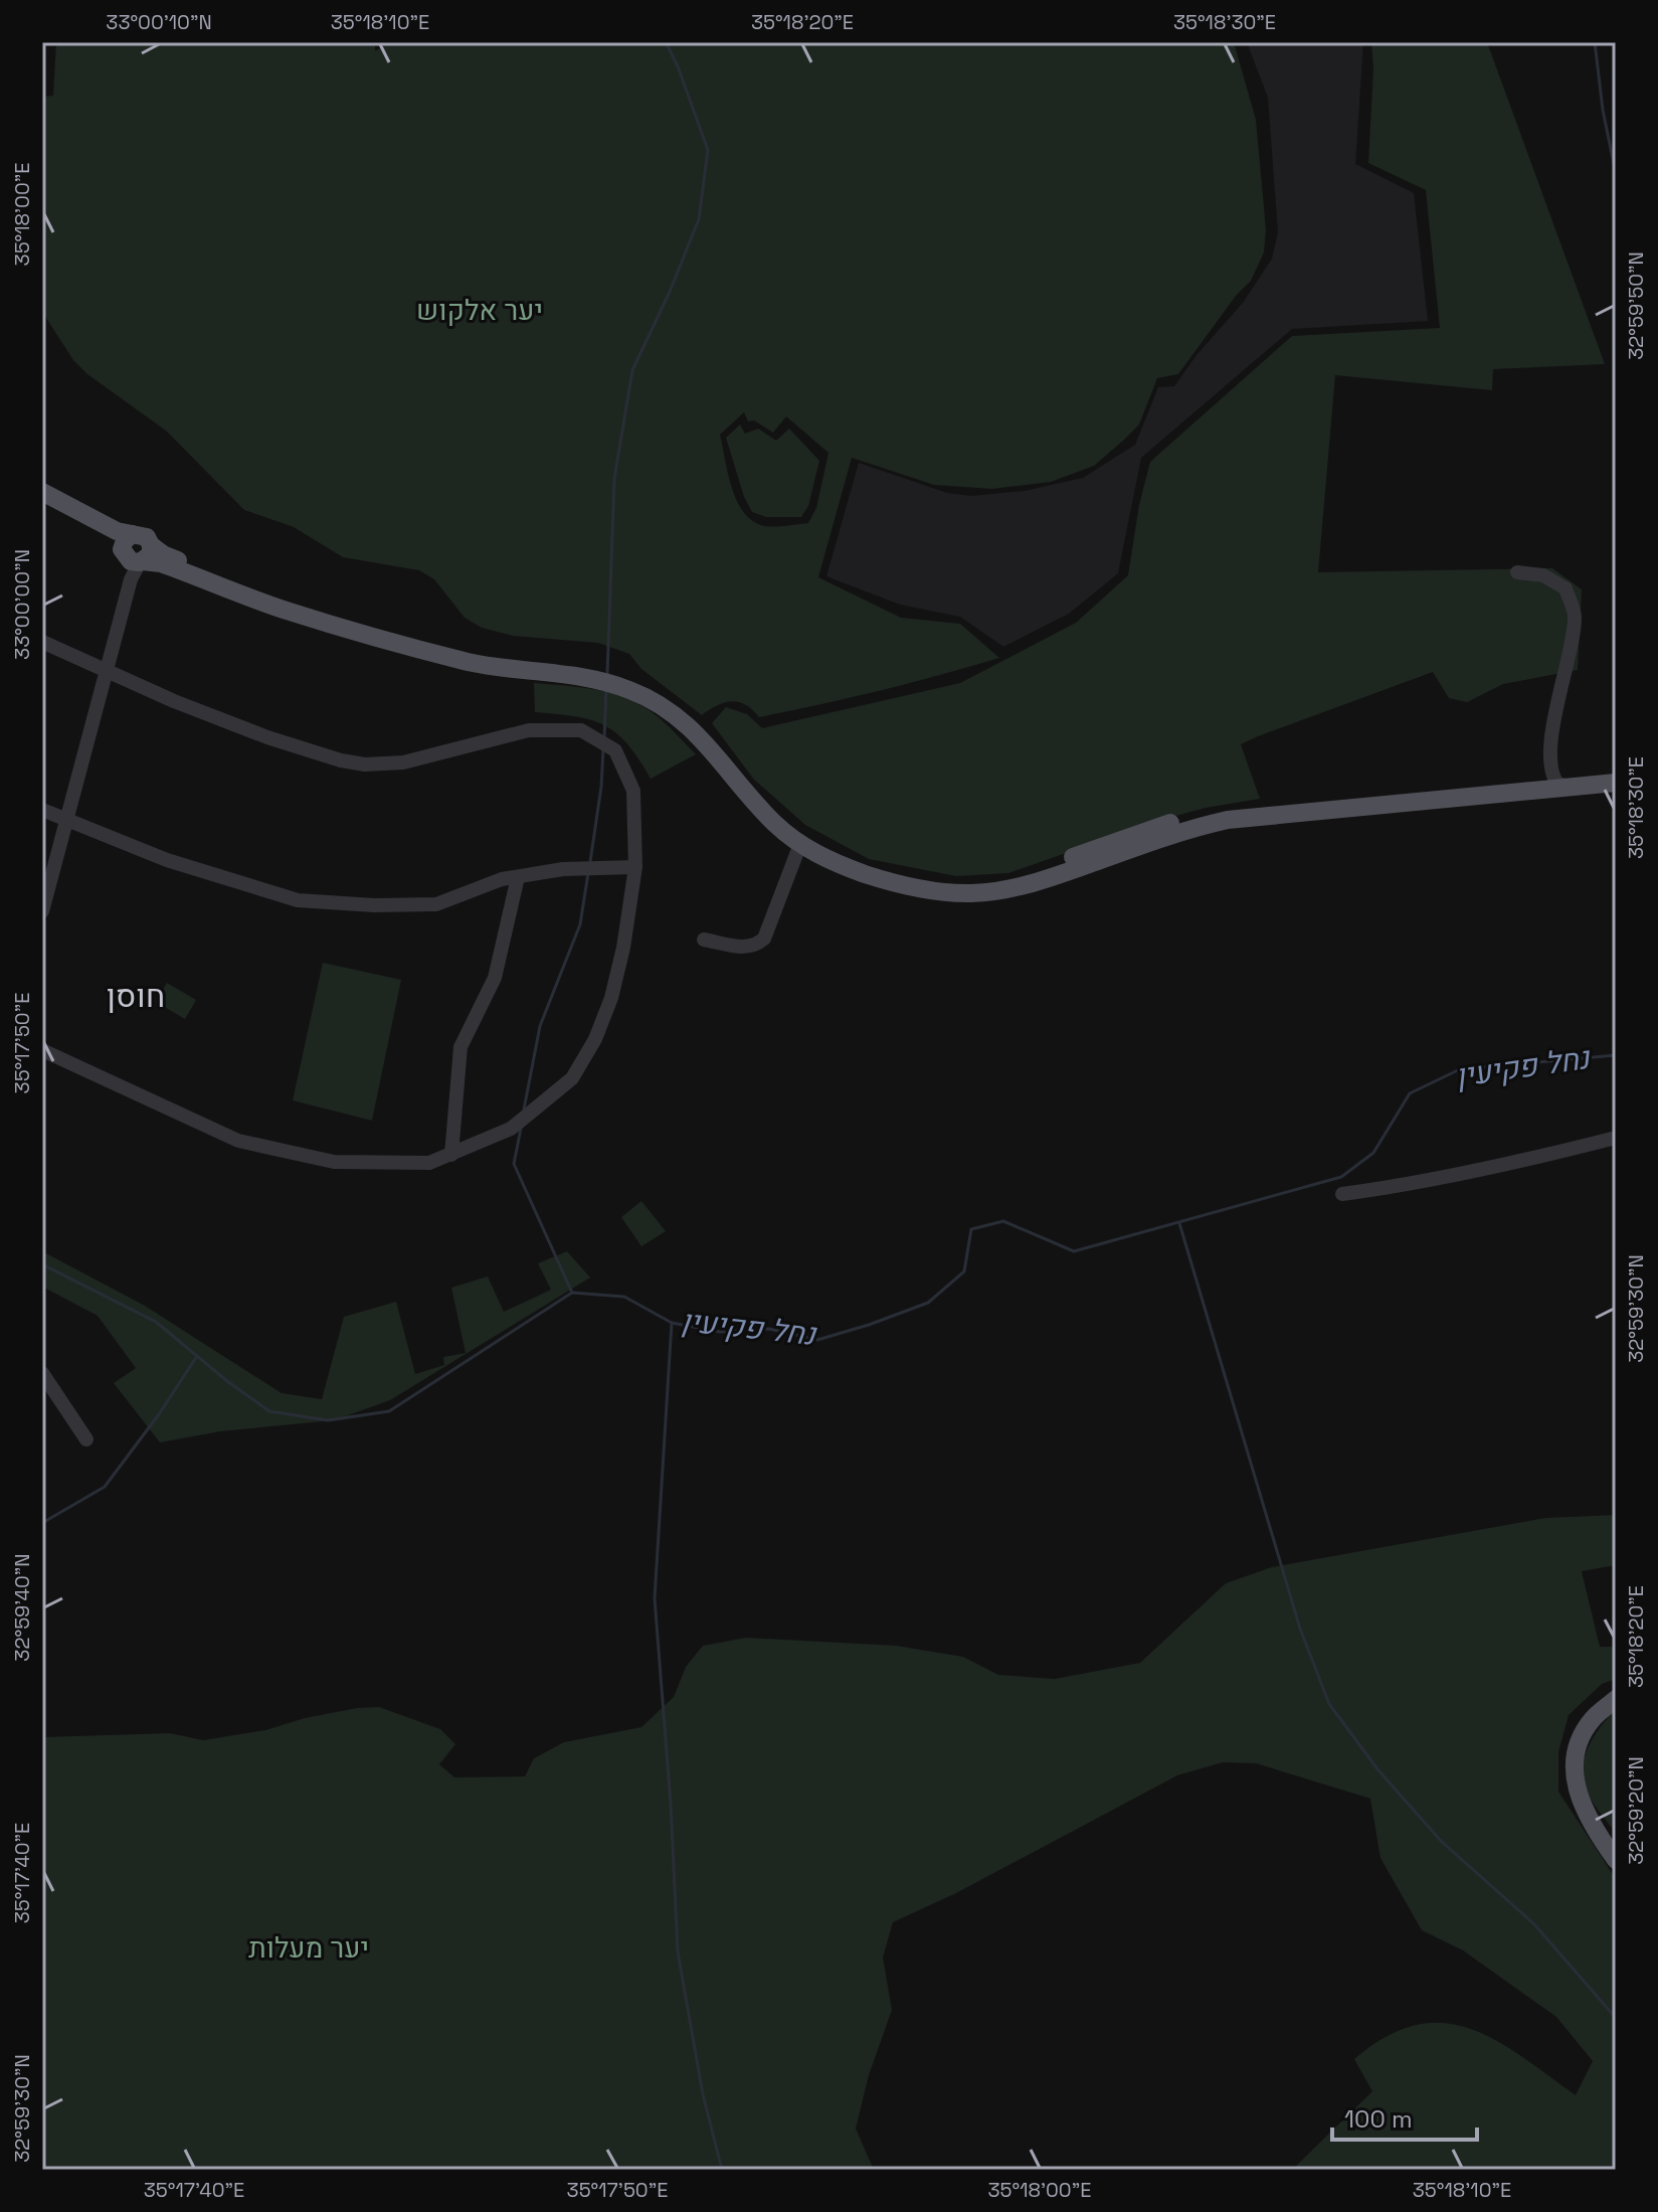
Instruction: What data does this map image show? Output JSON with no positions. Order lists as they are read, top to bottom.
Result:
{
  "districts": ["חוסן"],
  "water": ["נחל פקיעין"],
  "parks": ["יער אלקוש", "יער מעלות"],
  "scale_bar": "100 m",
  "coordinates": [
    "33°00'10\"N",
    "35°18'10\"E",
    "35°18'20\"E",
    "35°18'30\"E",
    "35°18'00\"E",
    "32°59'50\"N",
    "33°00'00\"N",
    "35°17'50\"E",
    "32°59'30\"N",
    "32°59'40\"N",
    "32°59'20\"N",
    "35°17'40\"E"
  ]
}
